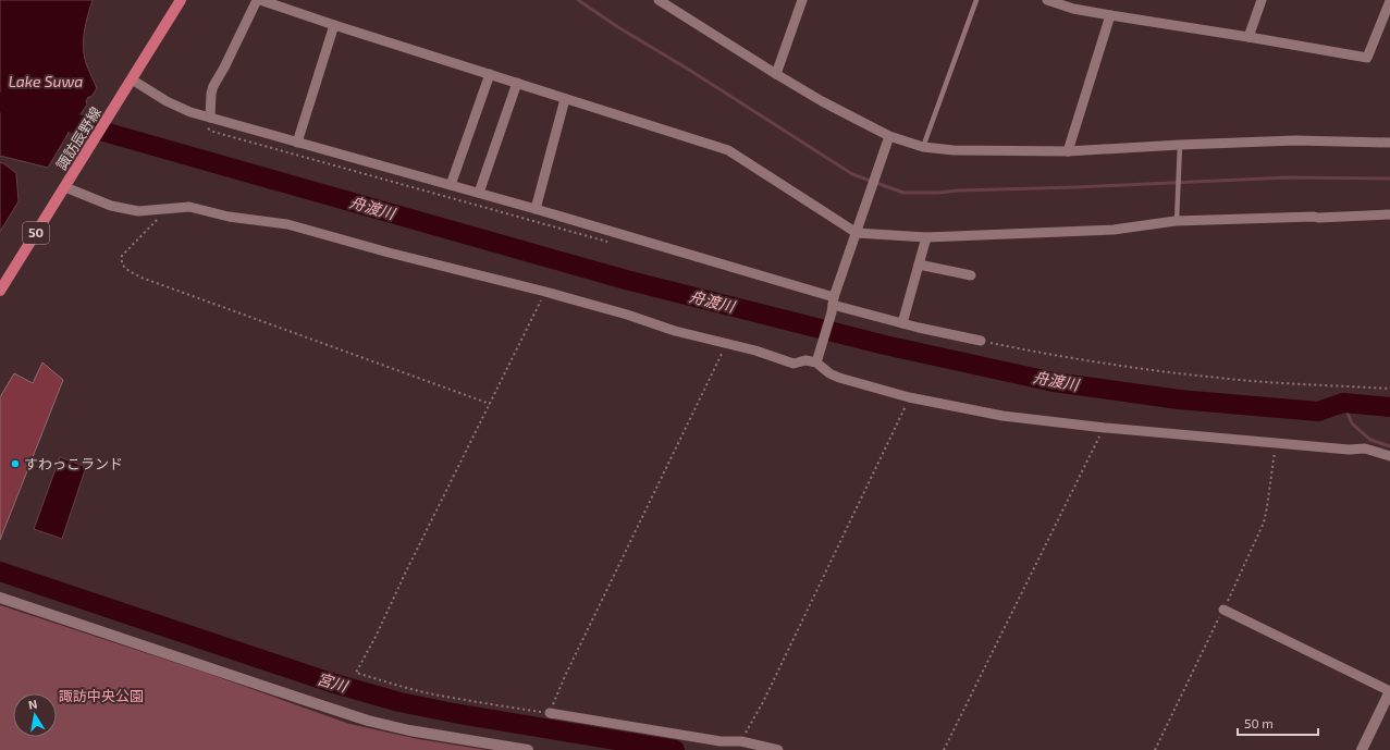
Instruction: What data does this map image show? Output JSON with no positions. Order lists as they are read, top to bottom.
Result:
{
  "streets": {
    "main road": ["諏訪辰野線", "50"]
  },
  "water": ["Lake Suwa", "舟渡川", "宮川"],
  "parks": ["諏訪中央公園"],
  "places": ["すわっこランド"],
  "scale_bar": "50 m",
  "north": "top"
}
